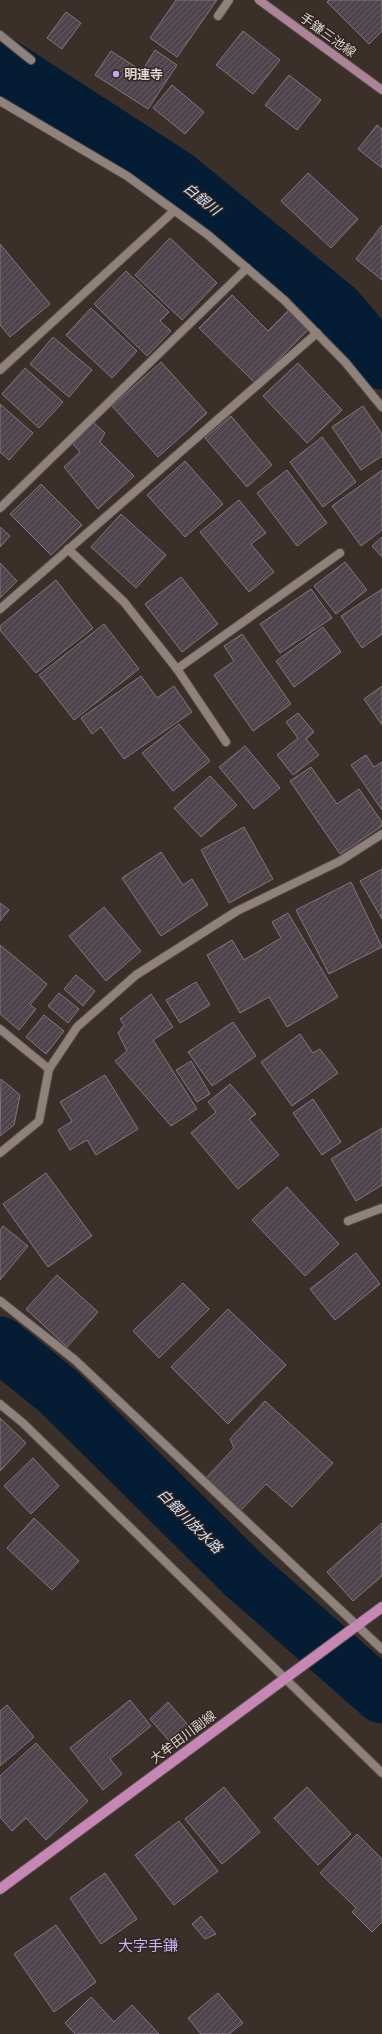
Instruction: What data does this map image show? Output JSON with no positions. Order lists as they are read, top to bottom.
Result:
{
  "streets": {
    "main road": ["手鎌三池線", "大牟田川副線"]
  },
  "districts": ["大字手鎌"],
  "water": ["白銀川", "白銀川放水路"],
  "places": ["明連寺"]
}
